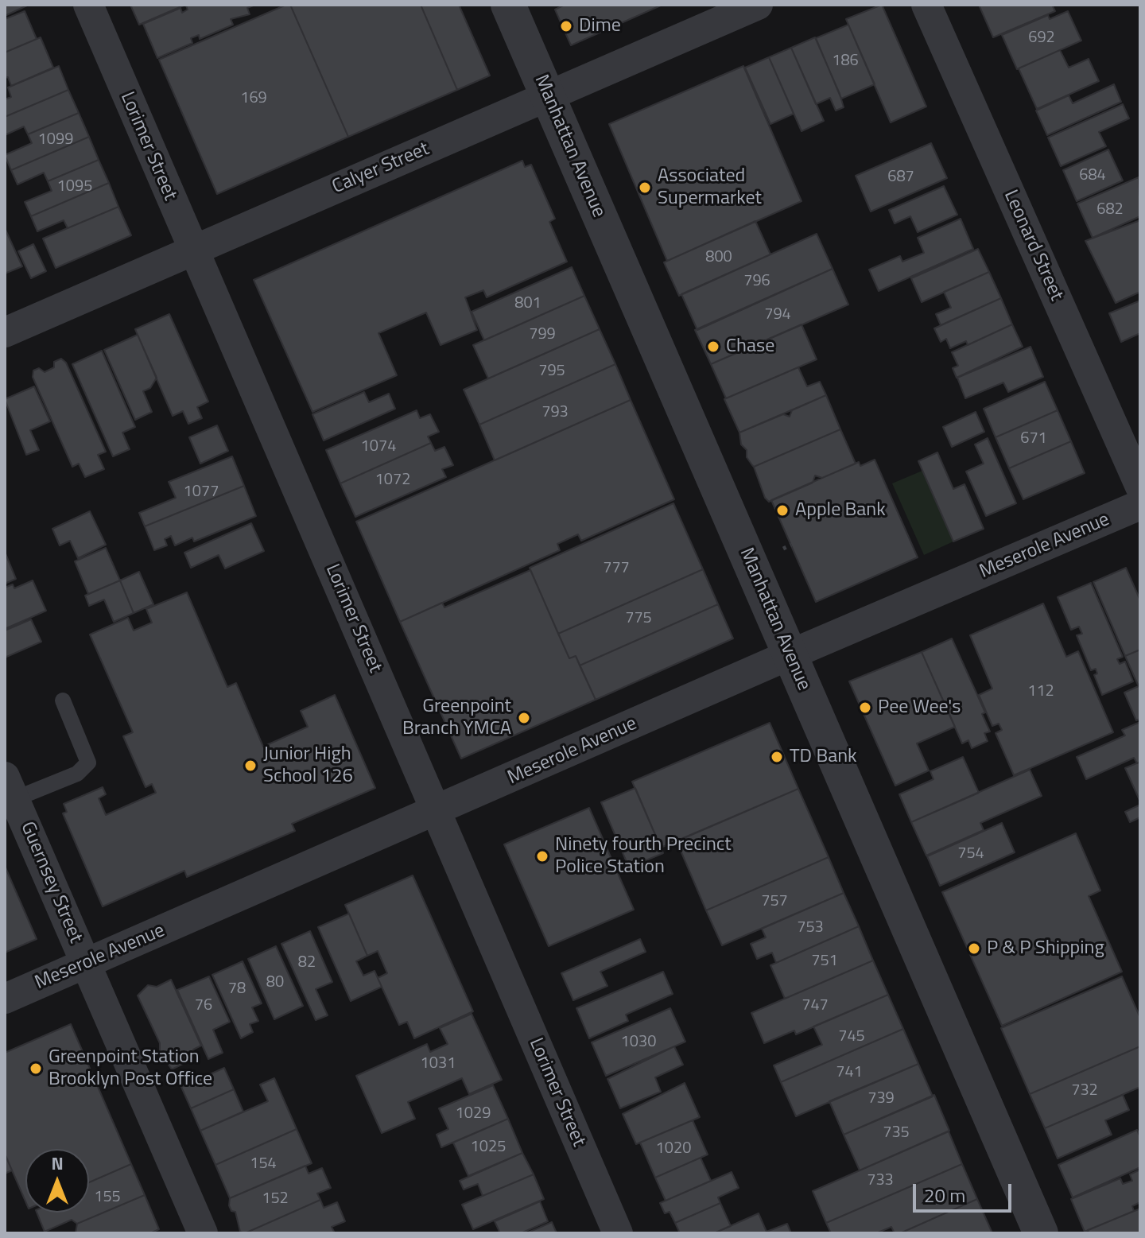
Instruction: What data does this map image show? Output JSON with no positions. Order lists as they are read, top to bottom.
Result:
{
  "streets": {
    "street": [
      "Lorimer Street",
      "Manhattan Avenue",
      "Calyer Street",
      "Leonard Street",
      "Meserole Avenue",
      "Guernsey Street"
    ]
  },
  "crossings": [
    ["Lorimer Street", "Calyer Street"],
    ["Lorimer Street", "Meserole Avenue"],
    ["Manhattan Avenue", "Calyer Street"],
    ["Manhattan Avenue", "Meserole Avenue"],
    ["Meserole Avenue", "Guernsey Street"]
  ],
  "places": [
    "Dime",
    "Associated Supermarket",
    "Chase",
    "Apple Bank",
    "Pee Wee's",
    "Greenpoint Branch YMCA",
    "TD Bank",
    "Junior High School 126",
    "Ninety fourth Precinct Police Station",
    "P & P Shipping",
    "Greenpoint Station Brooklyn Post Office"
  ],
  "house_numbers": [
    "692",
    "186",
    "169",
    "1099",
    "684",
    "687",
    "1095",
    "682",
    "800",
    "796",
    "801",
    "794",
    "799",
    "795",
    "793",
    "671",
    "1074",
    "1072",
    "1077",
    "777",
    "775",
    "112",
    "754",
    "757",
    "753",
    "751",
    "82",
    "80",
    "78",
    "76",
    "747",
    "745",
    "1030",
    "1031",
    "741",
    "732",
    "739",
    "1029",
    "735",
    "1025",
    "1020",
    "154",
    "733",
    "155",
    "152"
  ],
  "scale_bar": "20 m",
  "north": "top"
}
